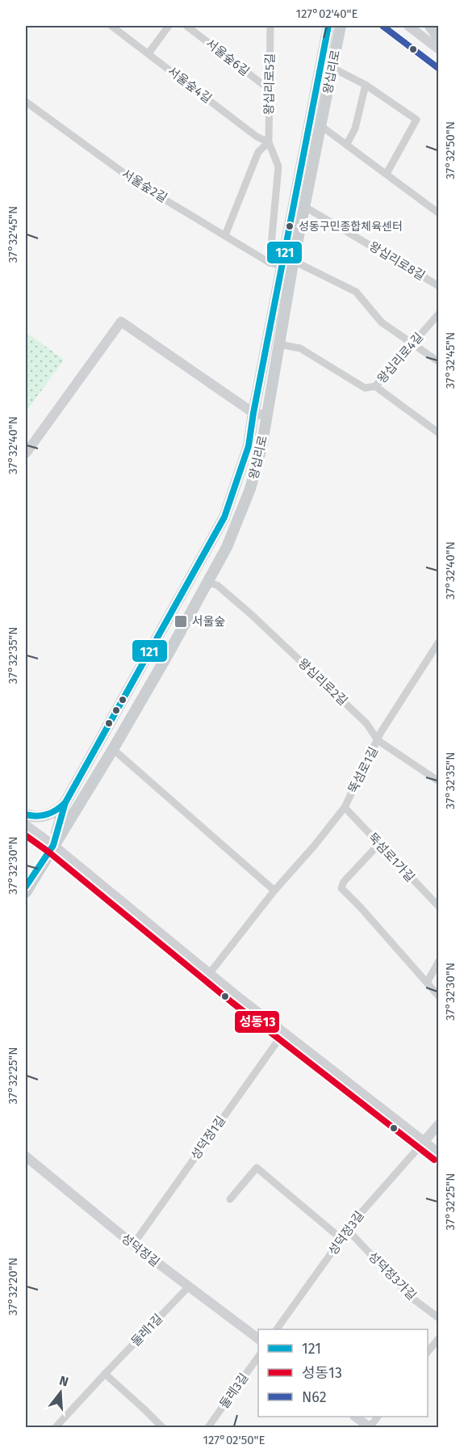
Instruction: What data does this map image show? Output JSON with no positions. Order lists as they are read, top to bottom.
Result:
{
  "streets": {
    "main road": ["왕십리로"],
    "street": [
      "서울숲6길",
      "왕십리로5길",
      "서울숲4길",
      "서울숲2길",
      "왕십리로8길",
      "왕십리로4길",
      "왕십리로2길",
      "뚝섬로1길",
      "뚝섬로1가길",
      "성덕정1길",
      "성덕정3길",
      "성덕정길",
      "성덕정3가길",
      "둘레1길",
      "둘레3길"
    ]
  },
  "crossings": [
    ["서울숲6길", "왕십리로5길"],
    ["왕십리로", "왕십리로8길"],
    ["왕십리로", "왕십리로4길"],
    ["왕십리로", "왕십리로2길"],
    ["왕십리로5길", "서울숲4길"],
    ["왕십리로5길", "서울숲2길"],
    ["왕십리로2길", "뚝섬로1길"],
    ["뚝섬로1길", "뚝섬로1가길"],
    ["성덕정1길", "성덕정길"],
    ["성덕정3길", "성덕정3가길"],
    ["성덕정길", "둘레1길"]
  ],
  "places": {
    "other": ["성동구민종합체육센터"],
    "transit": ["서울숲"]
  },
  "lines": ["transit line 121", "transit line N62", "transit line 성동13"],
  "legend": ["121", "성동13", "N62"],
  "north": "top",
  "coordinates": [
    "127°02'40\"E",
    "37°32'50\"N",
    "37°32'45\"N",
    "37°32'40\"N",
    "37°32'35\"N",
    "37°32'30\"N",
    "37°32'25\"N",
    "37°32'20\"N",
    "127°02'50\"E"
  ]
}
